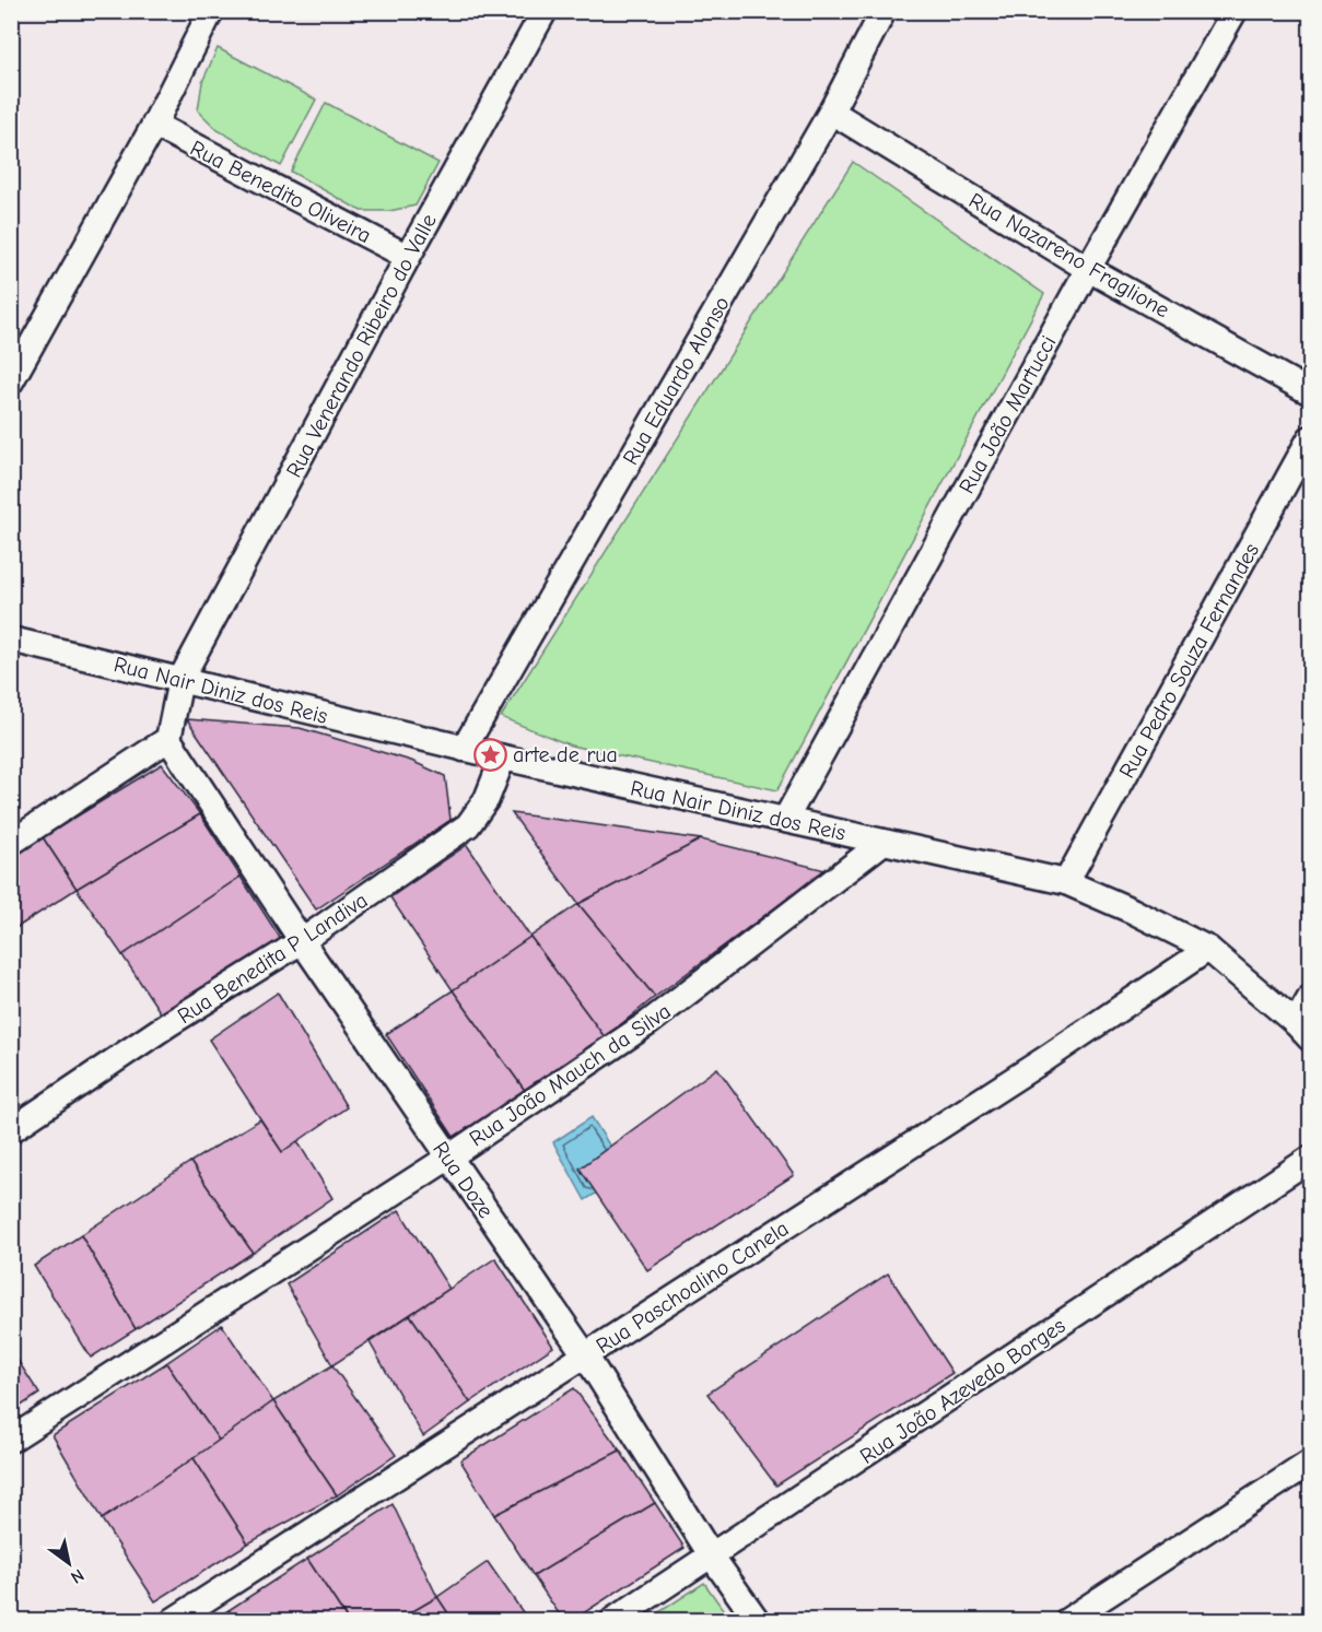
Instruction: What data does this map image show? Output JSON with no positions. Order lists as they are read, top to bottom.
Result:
{
  "streets": {
    "street": [
      "Rua Benedito Oliveira",
      "Rua Nazareno Fraglione",
      "Rua Venerando Ribeiro do Valle",
      "Rua Eduardo Alonso",
      "Rua João Martucci",
      "Rua Pedro Souza Fernandes",
      "Rua Nair Diniz dos Reis",
      "Rua Benedita P Landiva",
      "Rua João Mauch da Silva",
      "Rua Doze",
      "Rua Paschoalino Canela",
      "Rua João Azevedo Borges"
    ]
  },
  "crossings": [
    ["Rua Benedito Oliveira", "Rua Venerando Ribeiro do Valle"],
    ["Rua Nazareno Fraglione", "Rua Eduardo Alonso"],
    ["Rua Nazareno Fraglione", "Rua João Martucci"],
    ["Rua Venerando Ribeiro do Valle", "Rua Nair Diniz dos Reis"],
    ["Rua Venerando Ribeiro do Valle", "Rua Doze"],
    ["Rua Eduardo Alonso", "Rua Nair Diniz dos Reis"],
    ["Rua João Martucci", "Rua Nair Diniz dos Reis"],
    ["Rua Pedro Souza Fernandes", "Rua Nair Diniz dos Reis"],
    ["Rua Nair Diniz dos Reis", "Rua Benedita P Landiva"],
    ["Rua Nair Diniz dos Reis", "Rua João Mauch da Silva"],
    ["Rua Nair Diniz dos Reis", "Rua Paschoalino Canela"],
    ["Rua Benedita P Landiva", "Rua Doze"],
    ["Rua João Mauch da Silva", "Rua Doze"],
    ["Rua Doze", "Rua Paschoalino Canela"],
    ["Rua Doze", "Rua João Azevedo Borges"]
  ],
  "places": {
    "place": ["arte de rua"]
  },
  "north": "bottom right"
}
